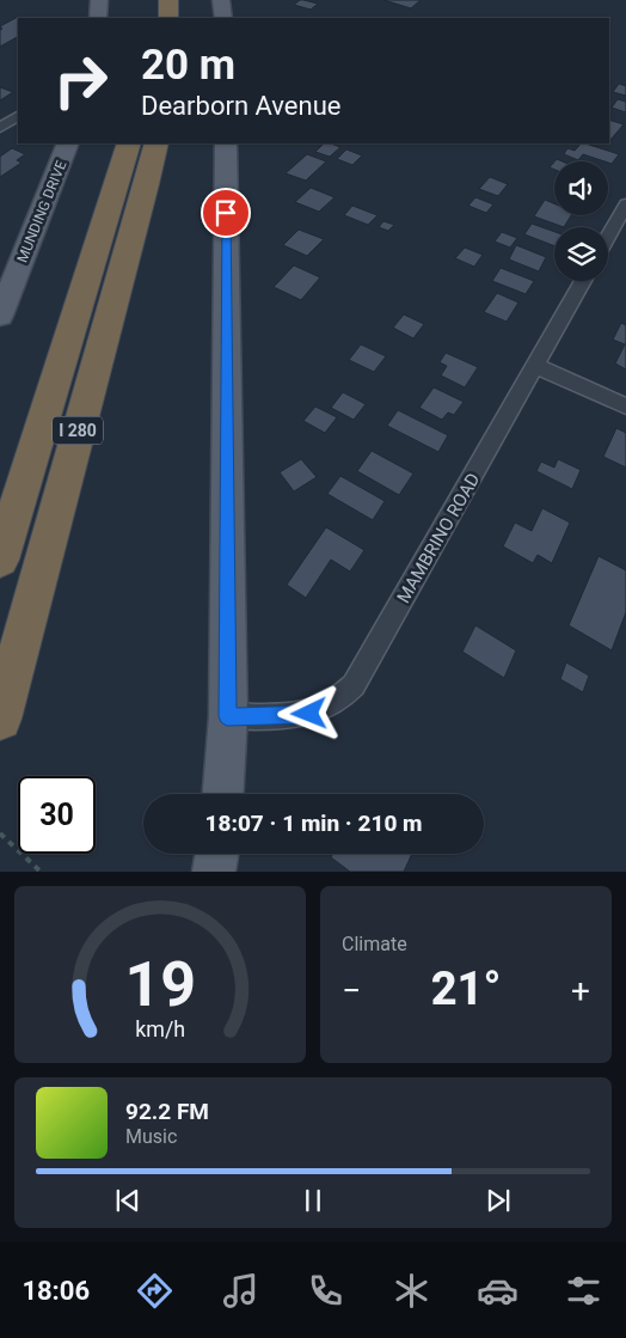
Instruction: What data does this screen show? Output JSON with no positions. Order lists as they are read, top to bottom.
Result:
{
  "streets": {
    "highway": ["I 280"],
    "main road": ["MUNDING DRIVE"],
    "street": ["MAMBRINO ROAD"]
  },
  "page": {
    "turn": ["20 m", "Dearborn Avenue"],
    "limit": "30",
    "trip": "18:07 · 1 min · 210 m",
    "tile": "Climate",
    "heat": ["−", "21°", "+"],
    "song": ["92.2 FM", "Music"],
    "tabs": "18:06",
    "gauge": ["19", "km/h"]
  }
}
